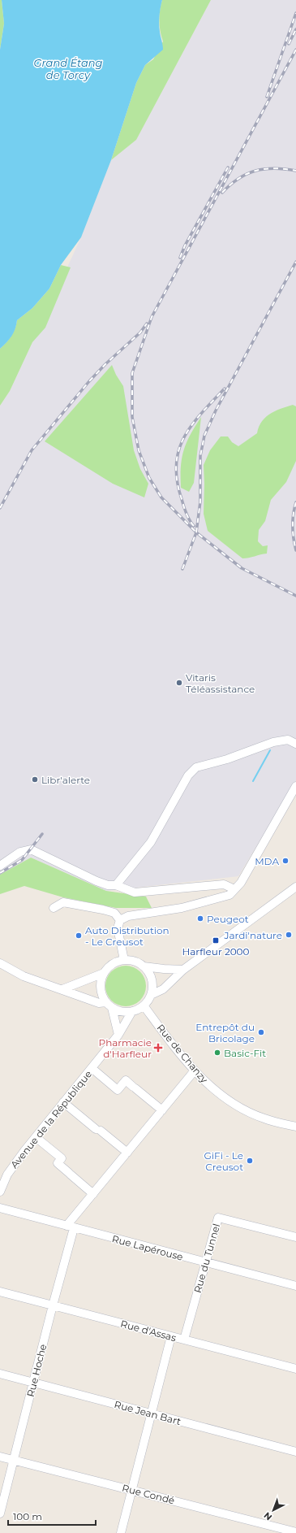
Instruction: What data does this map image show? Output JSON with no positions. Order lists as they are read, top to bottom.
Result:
{
  "streets": {
    "street": [
      "Rue de Chanzy",
      "Avenue de la République",
      "Rue Lapérouse",
      "Rue du Tunnel",
      "Rue d'Assas",
      "Rue Hoche",
      "Rue Jean Bart",
      "Rue Condé"
    ]
  },
  "crossings": [
    ["Rue de Chanzy", "Avenue de la République"],
    ["Rue Lapérouse", "Rue du Tunnel"],
    ["Rue Lapérouse", "Rue Hoche"],
    ["Rue du Tunnel", "Rue d'Assas"],
    ["Rue d'Assas", "Rue Hoche"],
    ["Rue Hoche", "Rue Jean Bart"],
    ["Rue Hoche", "Rue Condé"]
  ],
  "water": ["Grand Étang de Torcy"],
  "places": {
    "other": [
      "Vitaris Téléassistance",
      "Libr'alerte",
      "MDA",
      "Peugeot",
      "Jardi'nature",
      "Auto Distribution - Le Creusot",
      "Entrepôt du Bricolage",
      "Basic-Fit",
      "GiFi - Le Creusot"
    ],
    "transit": ["Harfleur 2000"],
    "health": ["Pharmacie d'Harfleur"]
  },
  "scale_bar": "100 m",
  "north": "bottom left"
}
